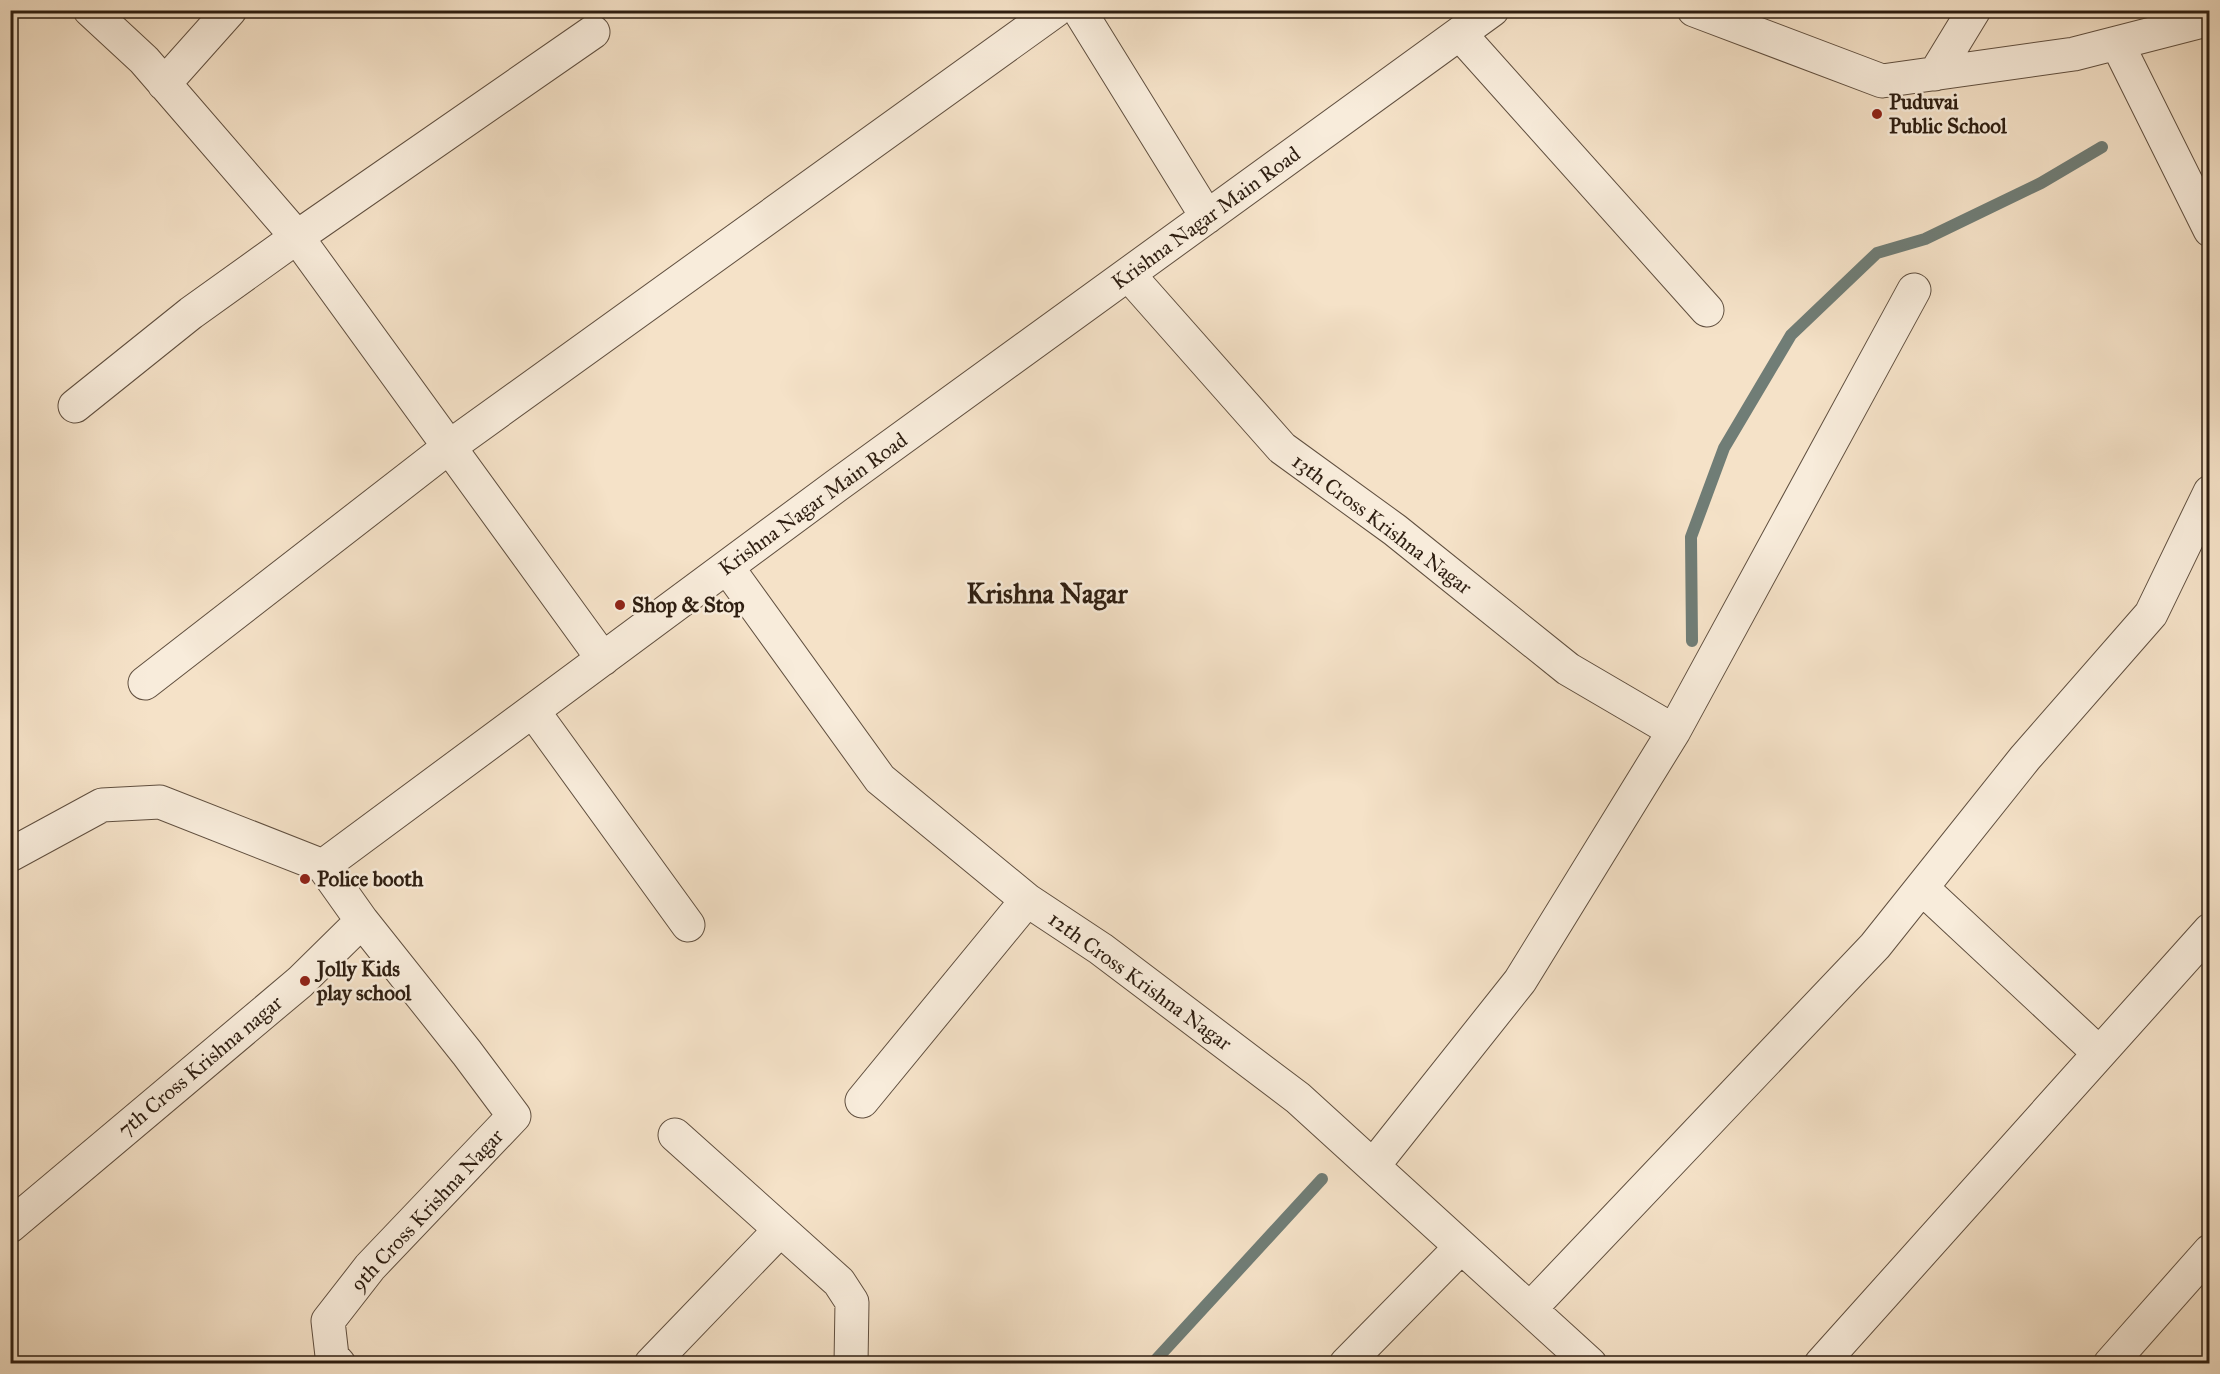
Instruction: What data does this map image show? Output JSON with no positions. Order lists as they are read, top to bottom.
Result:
{
  "streets": {
    "street": [
      "Krishna Nagar Main Road",
      "13th Cross Krishna Nagar",
      "12th Cross Krishna Nagar",
      "7th Cross Krishna nagar",
      "9th Cross Krishna Nagar"
    ]
  },
  "crossings": [
    ["Krishna Nagar Main Road", "13th Cross Krishna Nagar"],
    ["Krishna Nagar Main Road", "12th Cross Krishna Nagar"],
    ["7th Cross Krishna nagar", "9th Cross Krishna Nagar"]
  ],
  "districts": ["Krishna Nagar"],
  "places": [
    "Puduvai Public School",
    "Shop & Stop",
    "Police booth",
    "Jolly Kids play school"
  ]
}
